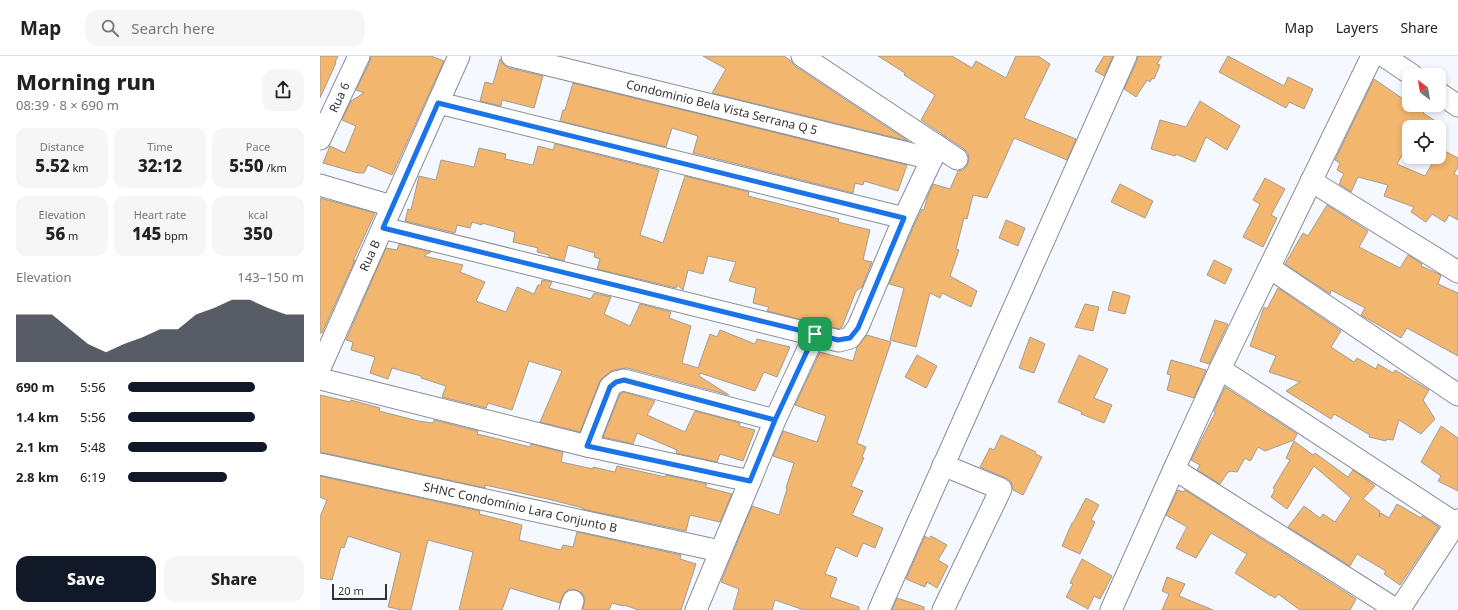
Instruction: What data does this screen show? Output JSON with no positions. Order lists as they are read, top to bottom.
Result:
{
  "streets": {
    "street": [
      "Rua 6",
      "Condominio Bela Vista Serrana Q 5",
      "Rua B",
      "SHNC Condomínio Lara Conjunto B"
    ]
  },
  "scale_bar": "20 m",
  "north": "top left",
  "page": {
    "header": "Map",
    "search": "Search here",
    "nav": ["Map", "Layers", "Share"],
    "heading": ["Morning run", "08:39 · 8 × 690 m"],
    "stats": [
      ["Distance", "5.52 km"],
      ["Time", "32:12"],
      ["Pace", "5:50 /km"],
      ["Elevation", "56 m"],
      ["Heart rate", "145 bpm"],
      ["kcal", "350"]
    ],
    "chart": ["Elevation", "143–150 m"],
    "list": [
      {
        "name": "690 m",
        "note": "5:56"
      },
      {
        "name": "1.4 km",
        "note": "5:56"
      },
      {
        "name": "2.1 km",
        "note": "5:48"
      },
      {
        "name": "2.8 km",
        "note": "6:19"
      }
    ],
    "buttons": ["Save", "Share"],
    "scale": "20 m"
  }
}
